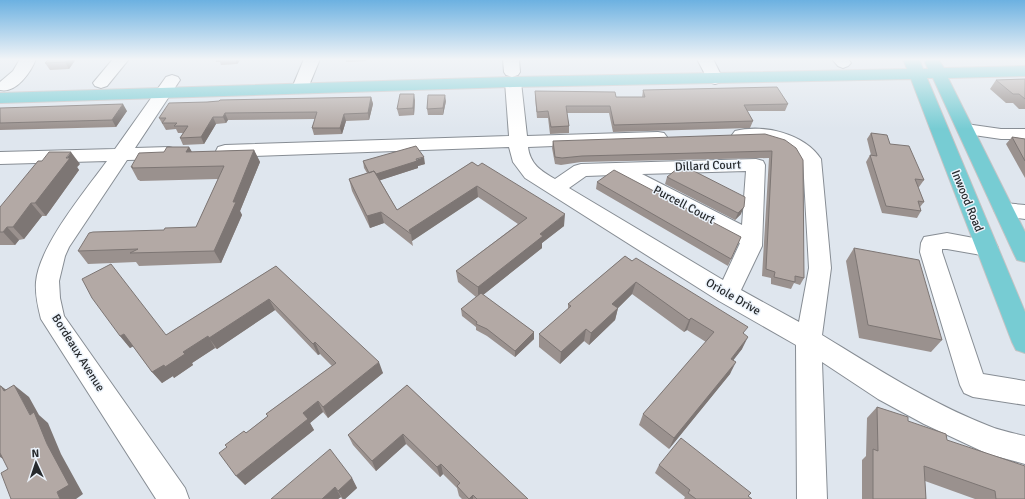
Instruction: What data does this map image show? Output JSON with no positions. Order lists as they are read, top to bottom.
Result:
{
  "streets": {
    "main road": ["Inwood Road"],
    "street": [
      "Dillard Court",
      "Purcell Court",
      "Oriole Drive",
      "Bordeaux Avenue"
    ]
  },
  "crossings": [
    ["Dillard Court", "Purcell Court"],
    ["Dillard Court", "Oriole Drive"]
  ],
  "north": "top"
}
